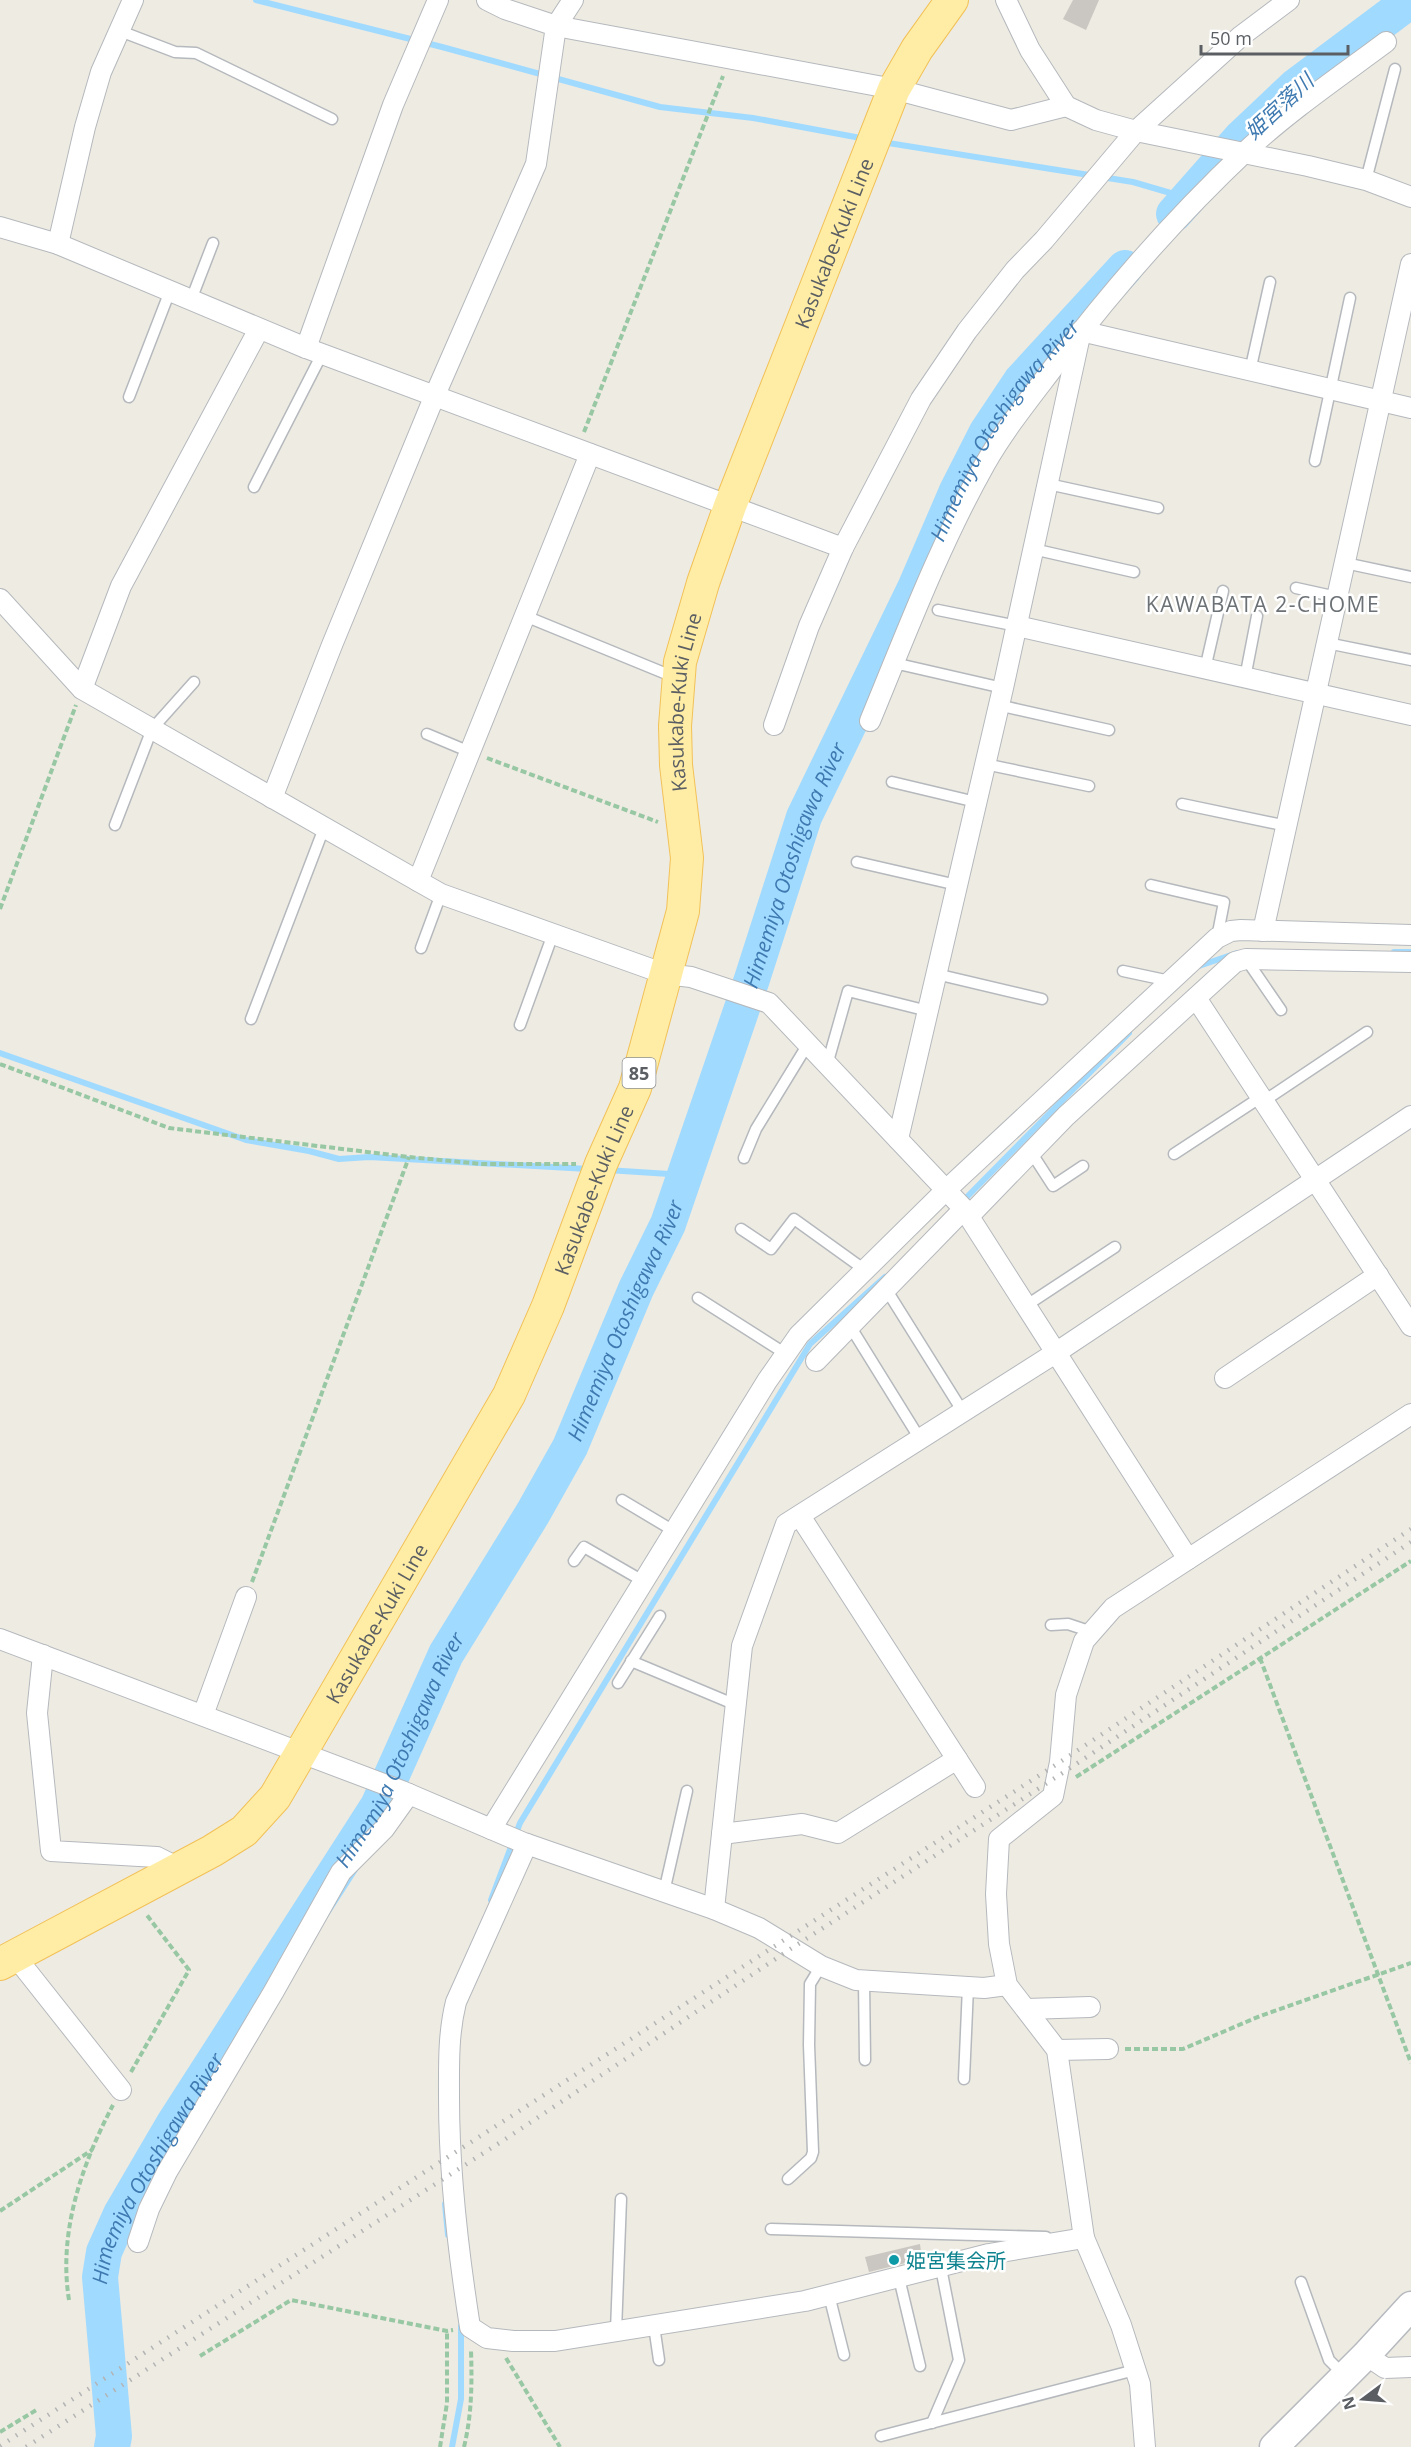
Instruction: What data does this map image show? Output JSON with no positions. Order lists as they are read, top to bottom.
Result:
{
  "streets": {
    "main road": ["Kasukabe-Kuki Line", "85"]
  },
  "districts": ["KAWABATA 2-CHOME"],
  "water": ["姫宮落川", "Himemiya Otoshigawa River"],
  "places": ["姫宮集会所"],
  "scale_bar": "50 m",
  "north": "left"
}
